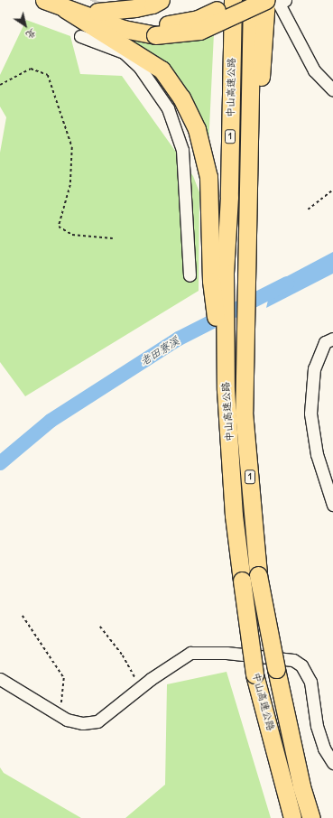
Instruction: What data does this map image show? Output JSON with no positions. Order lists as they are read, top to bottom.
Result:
{
  "streets": {
    "highway": ["中山高速公路", "1"]
  },
  "water": ["老田寮溪"],
  "north": "bottom right"
}
